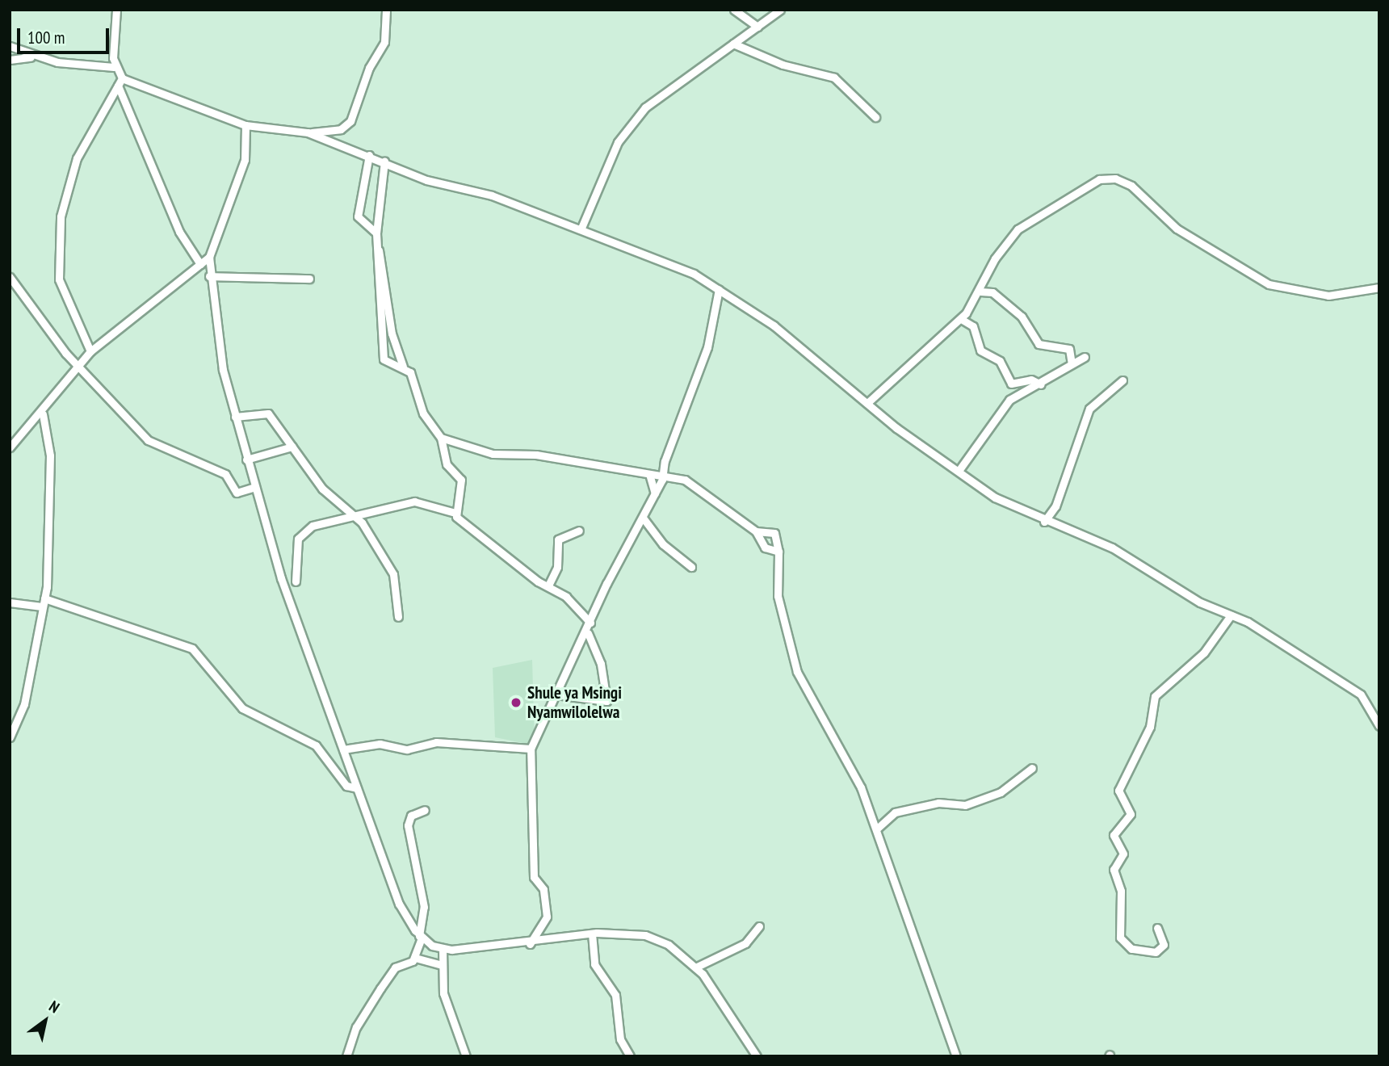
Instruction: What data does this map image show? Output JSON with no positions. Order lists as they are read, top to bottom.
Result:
{
  "places": ["Shule ya Msingi Nyamwilolelwa"],
  "scale_bar": "100 m",
  "north": "top right"
}
